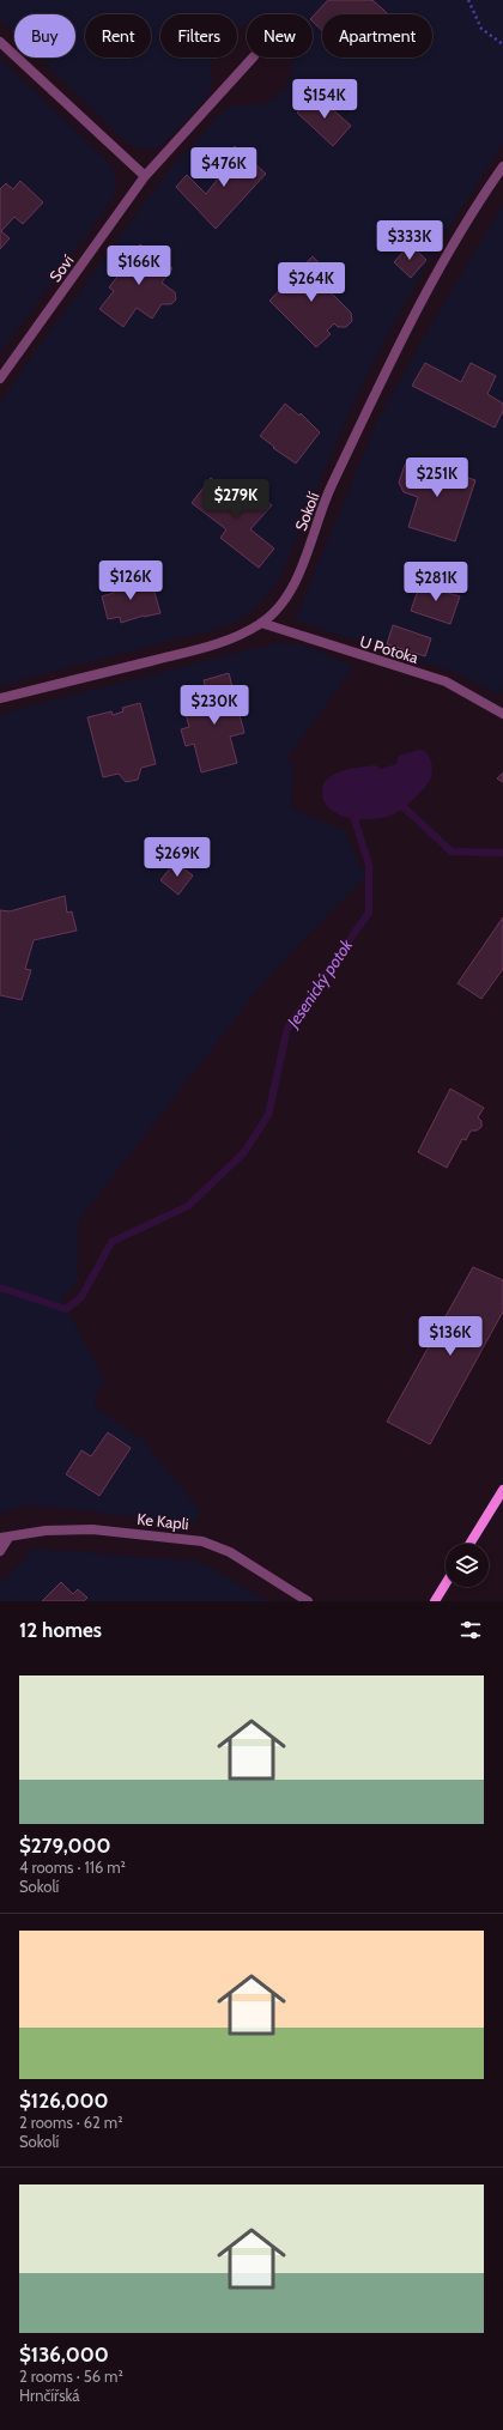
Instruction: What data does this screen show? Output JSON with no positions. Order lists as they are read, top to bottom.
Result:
{
  "streets": {
    "street": [
      "Soví",
      "Sokolí",
      "U Potoka",
      "Ke Kapli"
    ]
  },
  "crossings": [
    ["Sokolí", "U Potoka"]
  ],
  "water": ["Jesenický potok"],
  "page": {
    "chip": [
      "Buy",
      "Rent",
      "Filters",
      "New",
      "Apartment"
    ],
    "price": [
      "$154K",
      "$476K",
      "$333K",
      "$166K",
      "$264K",
      "$251K",
      "$279K",
      "$126K",
      "$281K",
      "$230K",
      "$269K",
      "$136K"
    ],
    "heading": "12 homes",
    "list": [
      {
        "name": "$279,000",
        "note": "4 rooms · 116 m² · Sokolí"
      },
      {
        "name": "$126,000",
        "note": "2 rooms · 62 m² · Sokolí"
      },
      {
        "name": "$136,000",
        "note": "2 rooms · 56 m² · Hrnčířská"
      }
    ]
  }
}
